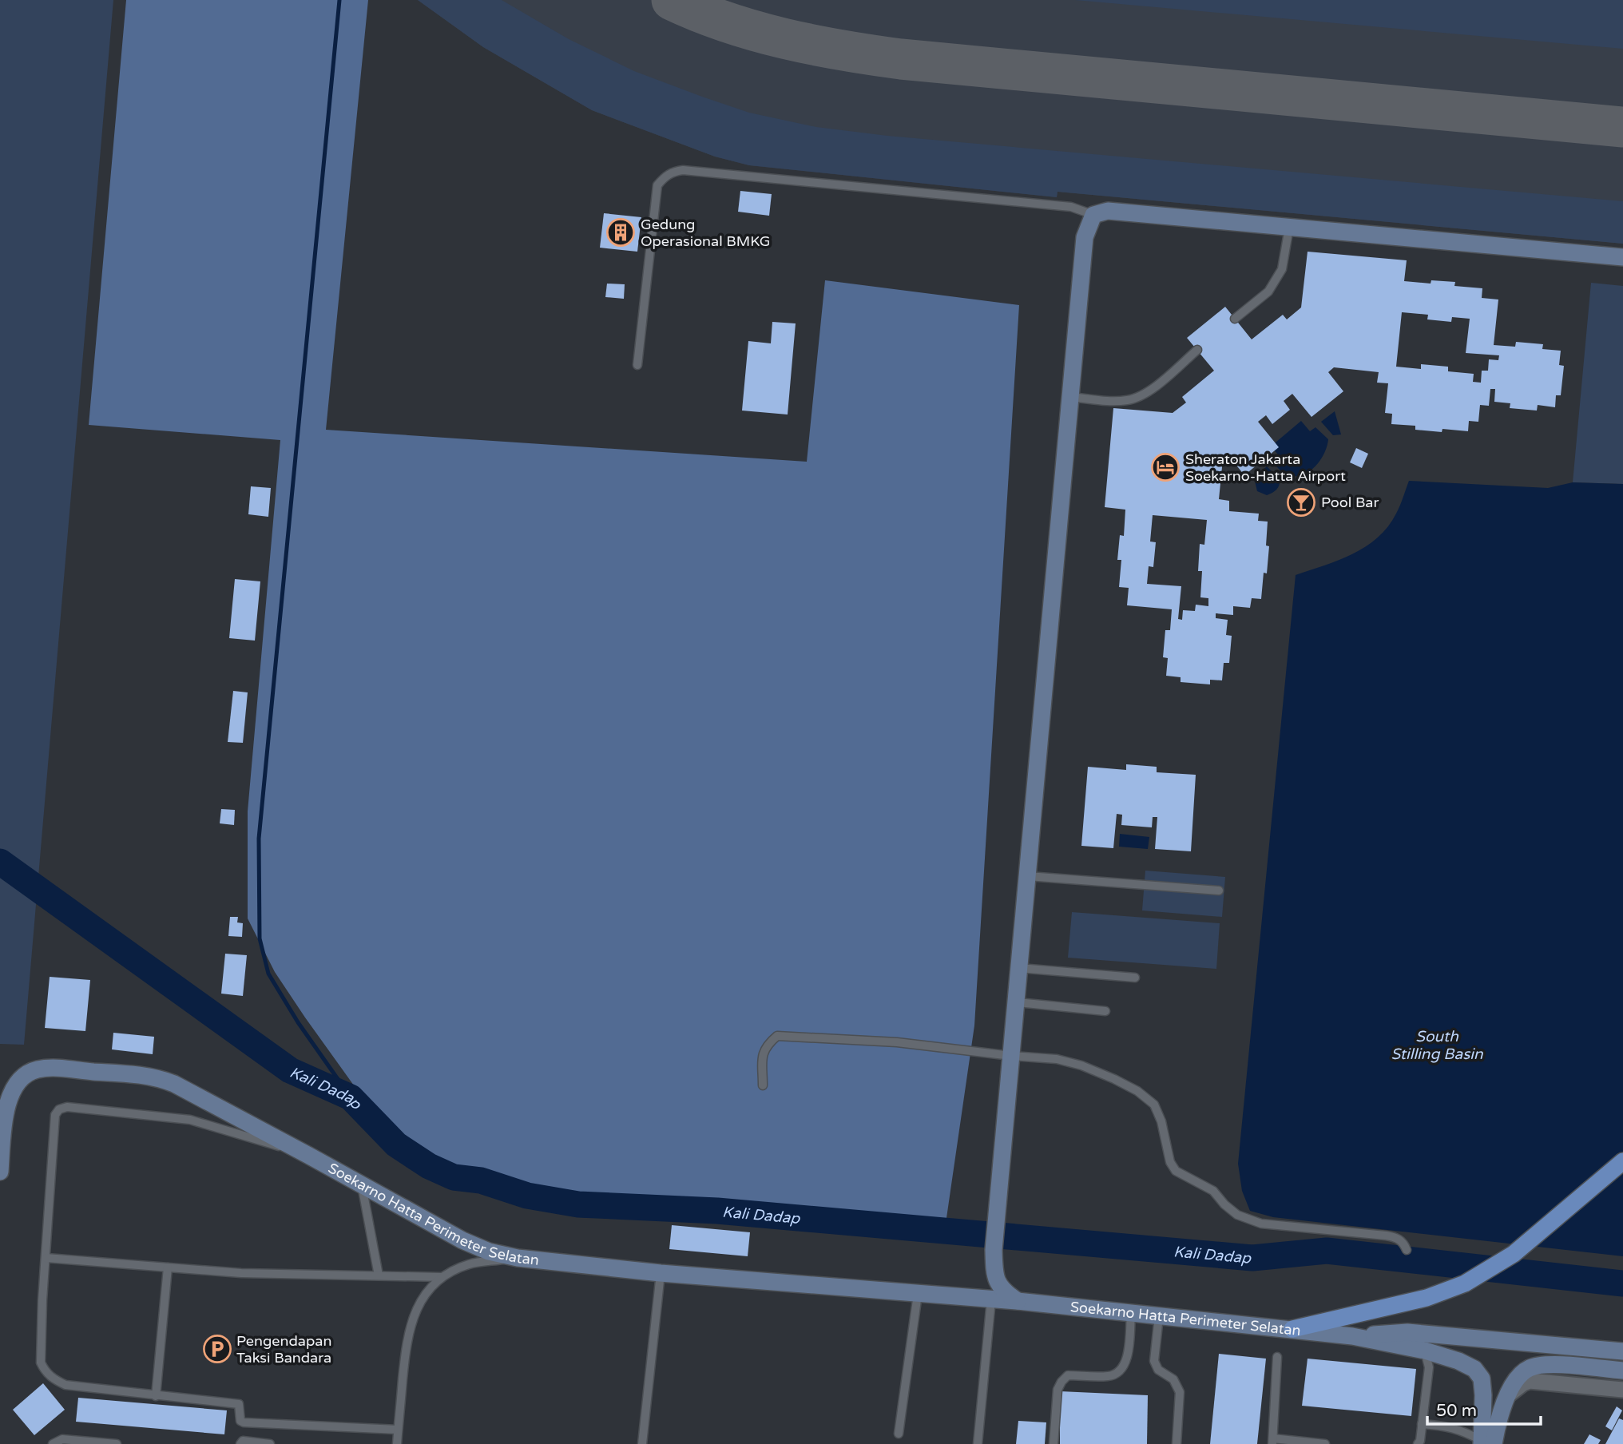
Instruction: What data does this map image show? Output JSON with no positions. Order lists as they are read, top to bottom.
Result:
{
  "streets": {
    "main road": ["Soekarno Hatta Perimeter Selatan"]
  },
  "water": ["South Stilling Basin", "Kali Dadap"],
  "places": {
    "building": ["Gedung Operasional BMKG"],
    "hotel": ["Sheraton Jakarta Soekarno-Hatta Airport"],
    "bar": ["Pool Bar"],
    "parking": ["Pengendapan Taksi Bandara"]
  },
  "scale_bar": "50 m"
}
